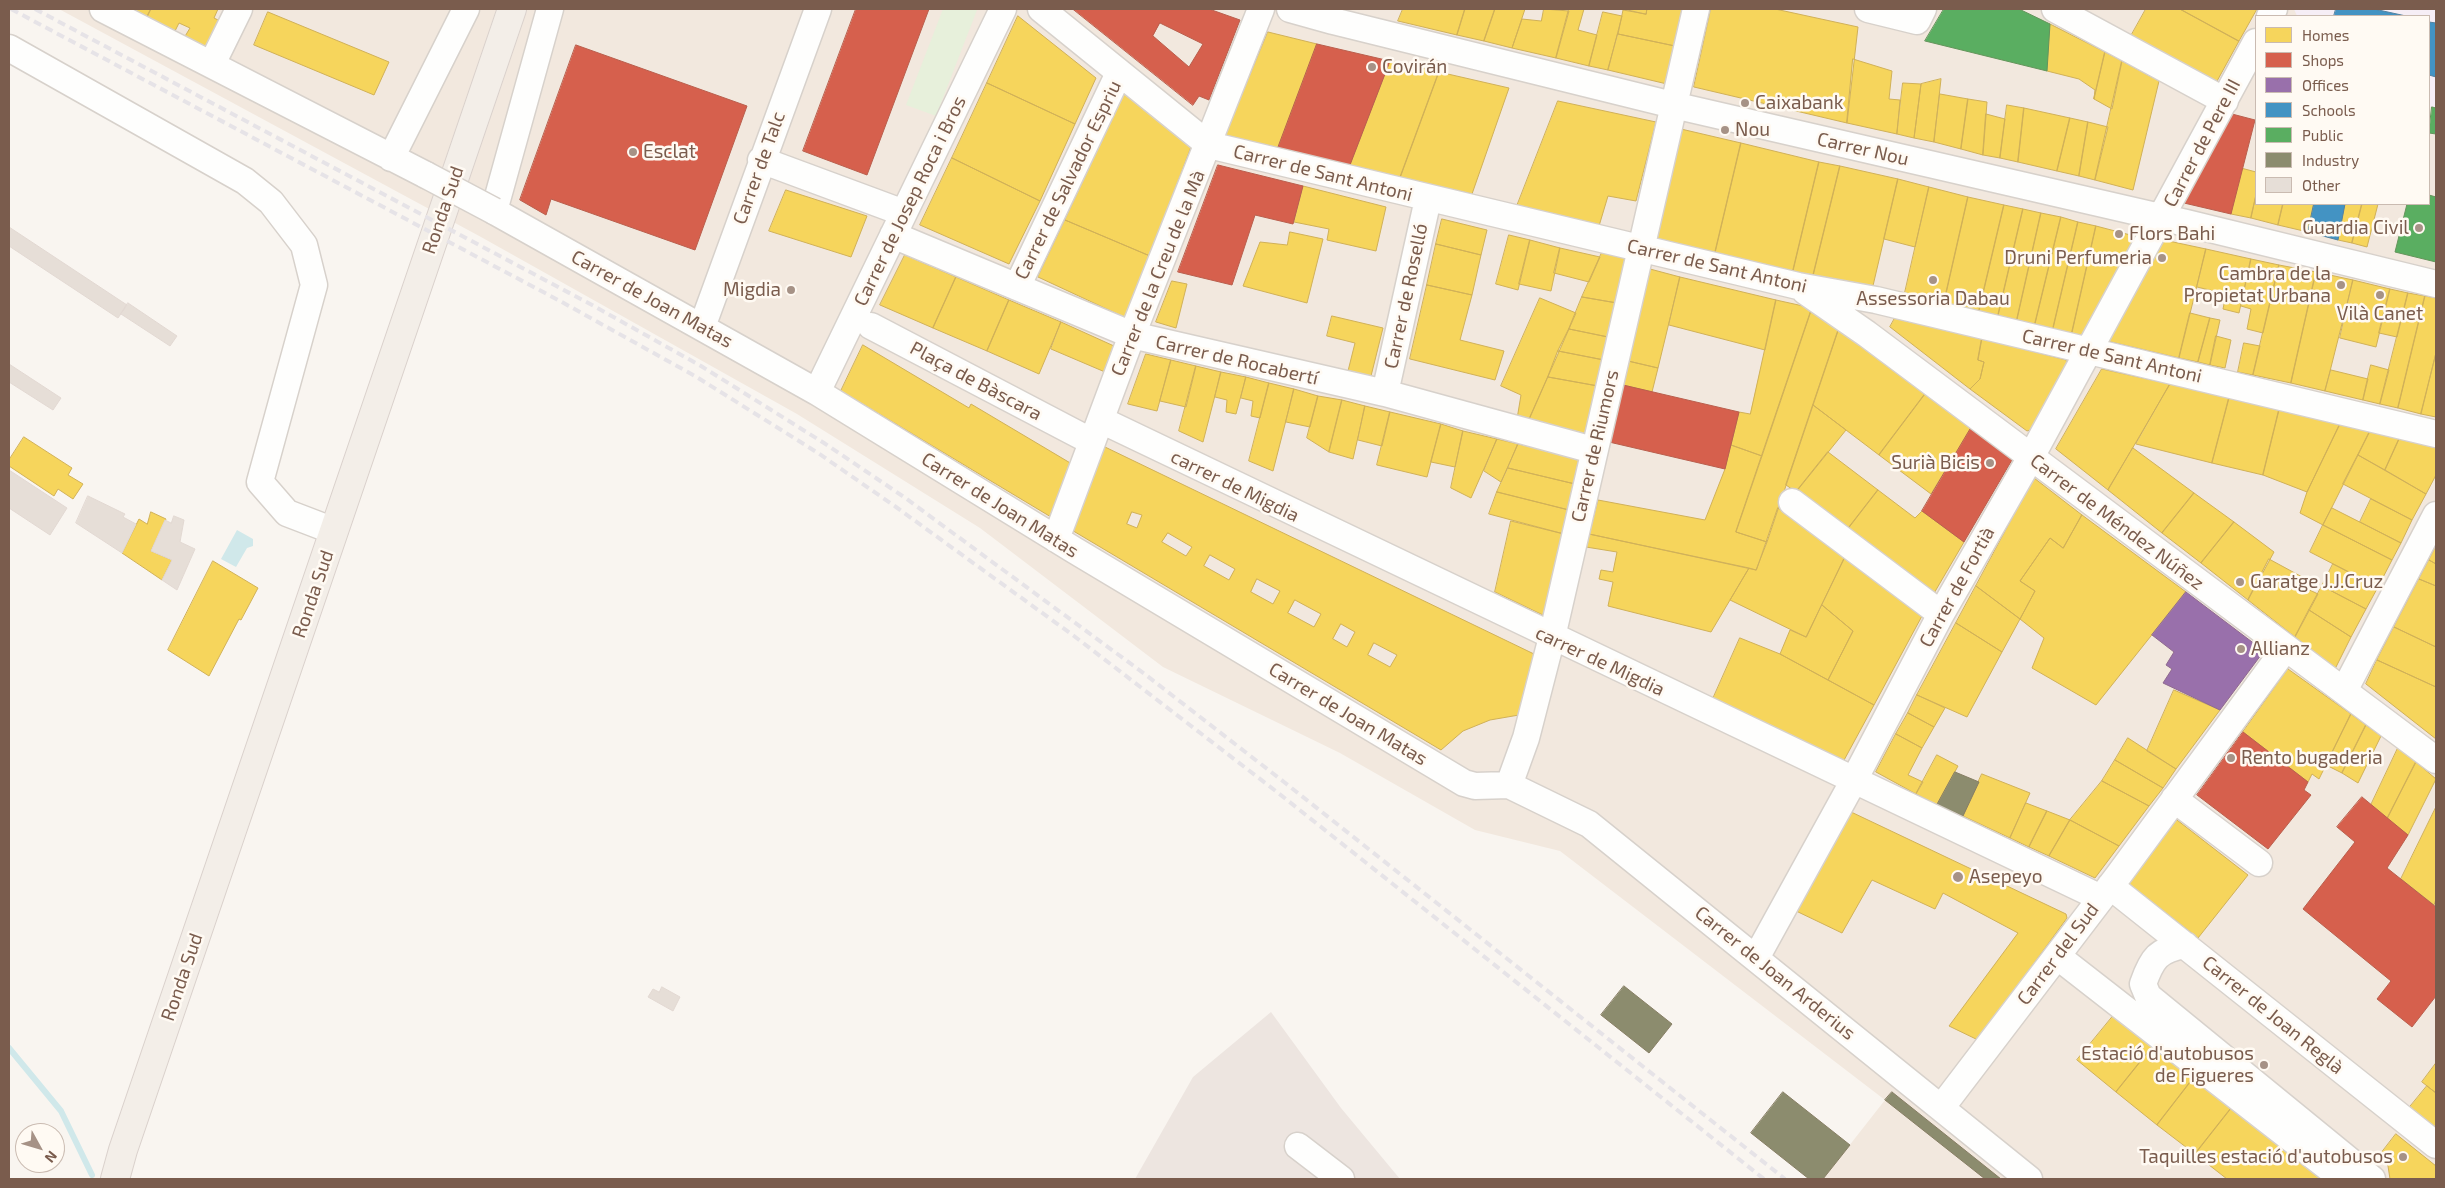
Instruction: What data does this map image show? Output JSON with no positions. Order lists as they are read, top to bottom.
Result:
{
  "streets": {
    "main road": ["Ronda Sud"],
    "street": [
      "Carrer de Pere III",
      "Carrer Nou",
      "Carrer de Talc",
      "Carrer de Sant Antoni",
      "Carrer de Salvador Espriu",
      "Carrer de Josep Roca i Bros",
      "Carrer de la Creu de la Mà",
      "Carrer de Roselló",
      "Carrer de Joan Matas",
      "Carrer de Rocabertí",
      "Plaça de Bàscara",
      "Carrer de Riumors",
      "carrer de Migdia",
      "Carrer de Méndez Núñez",
      "Carrer de Fortià",
      "Carrer del Sud",
      "Carrer de Joan Arderius",
      "Carrer de Joan Reglà"
    ]
  },
  "crossings": [
    ["Carrer de Pere III", "Carrer Nou"],
    ["Carrer de Pere III", "Carrer de Fortià"],
    ["Carrer Nou", "Carrer de Riumors"],
    ["Carrer Nou", "Carrer de Fortià"],
    ["Carrer de Talc", "Carrer de Joan Matas"],
    ["Carrer de Talc", "Carrer de Rocabertí"],
    ["Carrer de Sant Antoni", "Carrer de Salvador Espriu"],
    ["Carrer de Sant Antoni", "Carrer de la Creu de la Mà"],
    ["Carrer de Sant Antoni", "Carrer de Roselló"],
    ["Carrer de Sant Antoni", "Carrer de Riumors"],
    ["Carrer de Sant Antoni", "Carrer de Méndez Núñez"],
    ["Carrer de Sant Antoni", "Carrer de Fortià"],
    ["Carrer de Salvador Espriu", "Carrer de Rocabertí"],
    ["Carrer de Josep Roca i Bros", "Carrer de Joan Matas"],
    ["Carrer de Josep Roca i Bros", "Carrer de Rocabertí"],
    ["Carrer de la Creu de la Mà", "Carrer de Joan Matas"],
    ["Carrer de la Creu de la Mà", "Carrer de Rocabertí"],
    ["Carrer de la Creu de la Mà", "Plaça de Bàscara"],
    ["Carrer de la Creu de la Mà", "carrer de Migdia"],
    ["Carrer de Roselló", "Carrer de Rocabertí"],
    ["Carrer de Joan Matas", "Carrer de Riumors"],
    ["Carrer de Joan Matas", "Carrer de Joan Arderius"],
    ["Carrer de Rocabertí", "Carrer de Riumors"],
    ["Plaça de Bàscara", "carrer de Migdia"],
    ["Carrer de Riumors", "carrer de Migdia"],
    ["Carrer de Riumors", "Carrer de Joan Arderius"],
    ["carrer de Migdia", "Carrer de Fortià"],
    ["carrer de Migdia", "Carrer del Sud"],
    ["carrer de Migdia", "Carrer de Joan Reglà"],
    ["Carrer de Méndez Núñez", "Carrer de Fortià"],
    ["Carrer de Méndez Núñez", "Carrer del Sud"],
    ["Carrer de Fortià", "Carrer de Joan Arderius"],
    ["Carrer del Sud", "Carrer de Joan Arderius"],
    ["Carrer del Sud", "Carrer de Joan Reglà"]
  ],
  "places": [
    "Covirán",
    "Caixabank",
    "Nou",
    "Esclat",
    "Guardia Civil",
    "Flors Bahi",
    "Druni Perfumeria",
    "Assessoria Dabau",
    "Cambra de la Propietat Urbana",
    "Migdia",
    "Vilà Canet",
    "Surià Bicis",
    "Garatge J.J.Cruz",
    "Allianz",
    "Rento bugaderia",
    "Asepeyo",
    "Estació d'autobusos de Figueres",
    "Taquilles estació d'autobusos"
  ],
  "legend": [
    "Homes",
    "Shops",
    "Offices",
    "Schools",
    "Public",
    "Industry",
    "Other"
  ],
  "north": "bottom right"
}
